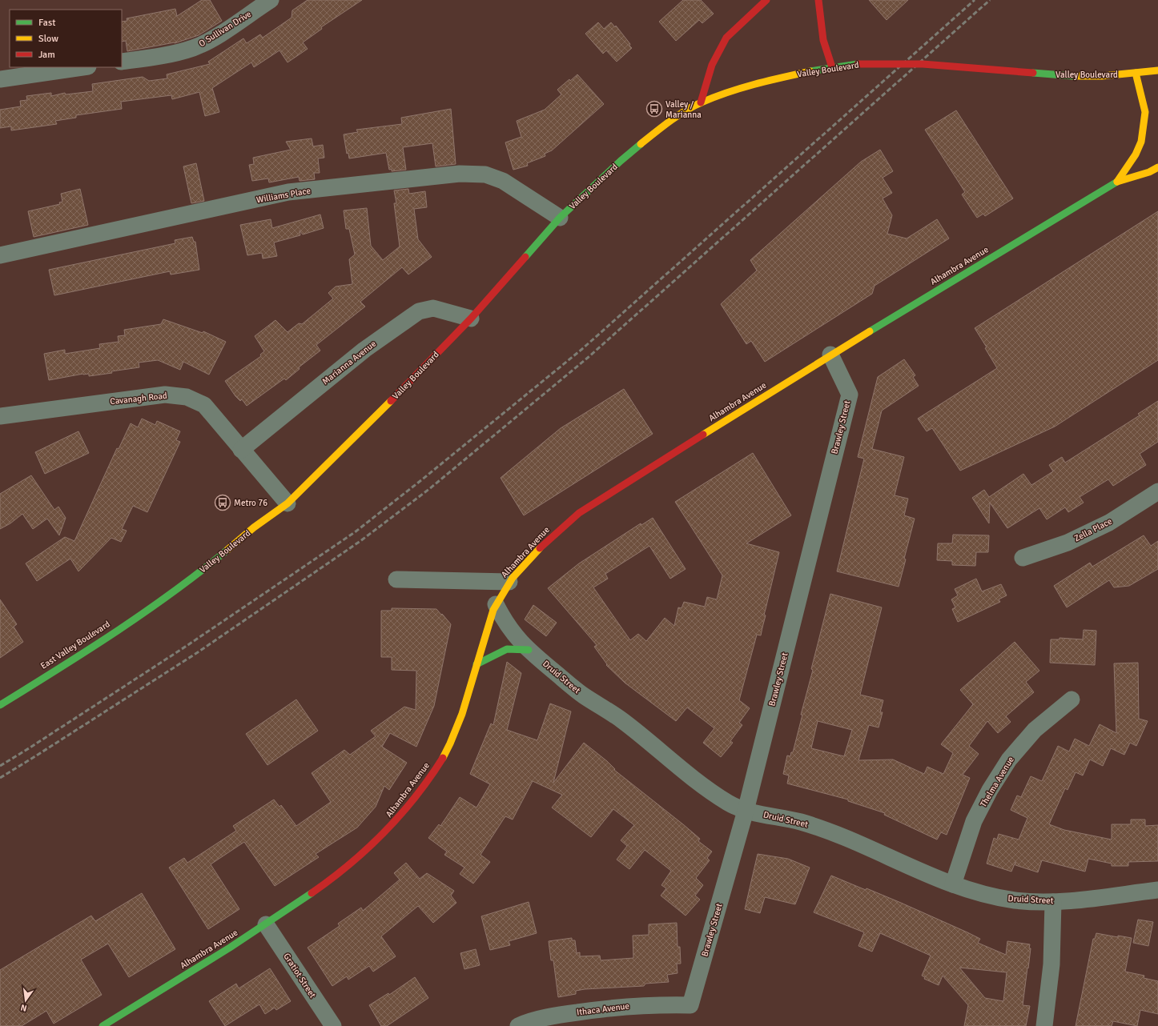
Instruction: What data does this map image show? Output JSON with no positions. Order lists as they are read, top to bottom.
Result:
{
  "streets": {
    "main road": ["Valley Boulevard", "Alhambra Avenue", "East Valley Boulevard"],
    "street": [
      "O Sullivan Drive",
      "Williams Place",
      "Marianna Avenue",
      "Cavanagh Road",
      "Brawley Street",
      "Zella Place",
      "Druid Street",
      "Thelma Avenue",
      "Gratiot Street",
      "Ithaca Avenue"
    ]
  },
  "crossings": [
    ["Valley Boulevard", "Williams Place"],
    ["Valley Boulevard", "Marianna Avenue"],
    ["Valley Boulevard", "Cavanagh Road"],
    ["Valley Boulevard", "East Valley Boulevard"],
    ["Alhambra Avenue", "Brawley Street"],
    ["Alhambra Avenue", "Druid Street"],
    ["Alhambra Avenue", "Gratiot Street"],
    ["Marianna Avenue", "Cavanagh Road"],
    ["Brawley Street", "Druid Street"],
    ["Brawley Street", "Ithaca Avenue"],
    ["Druid Street", "Thelma Avenue"]
  ],
  "places": {
    "bus stop": ["Valley / Marianna", "Metro 76"]
  },
  "legend": ["Fast", "Slow", "Jam"],
  "north": "bottom"
}
